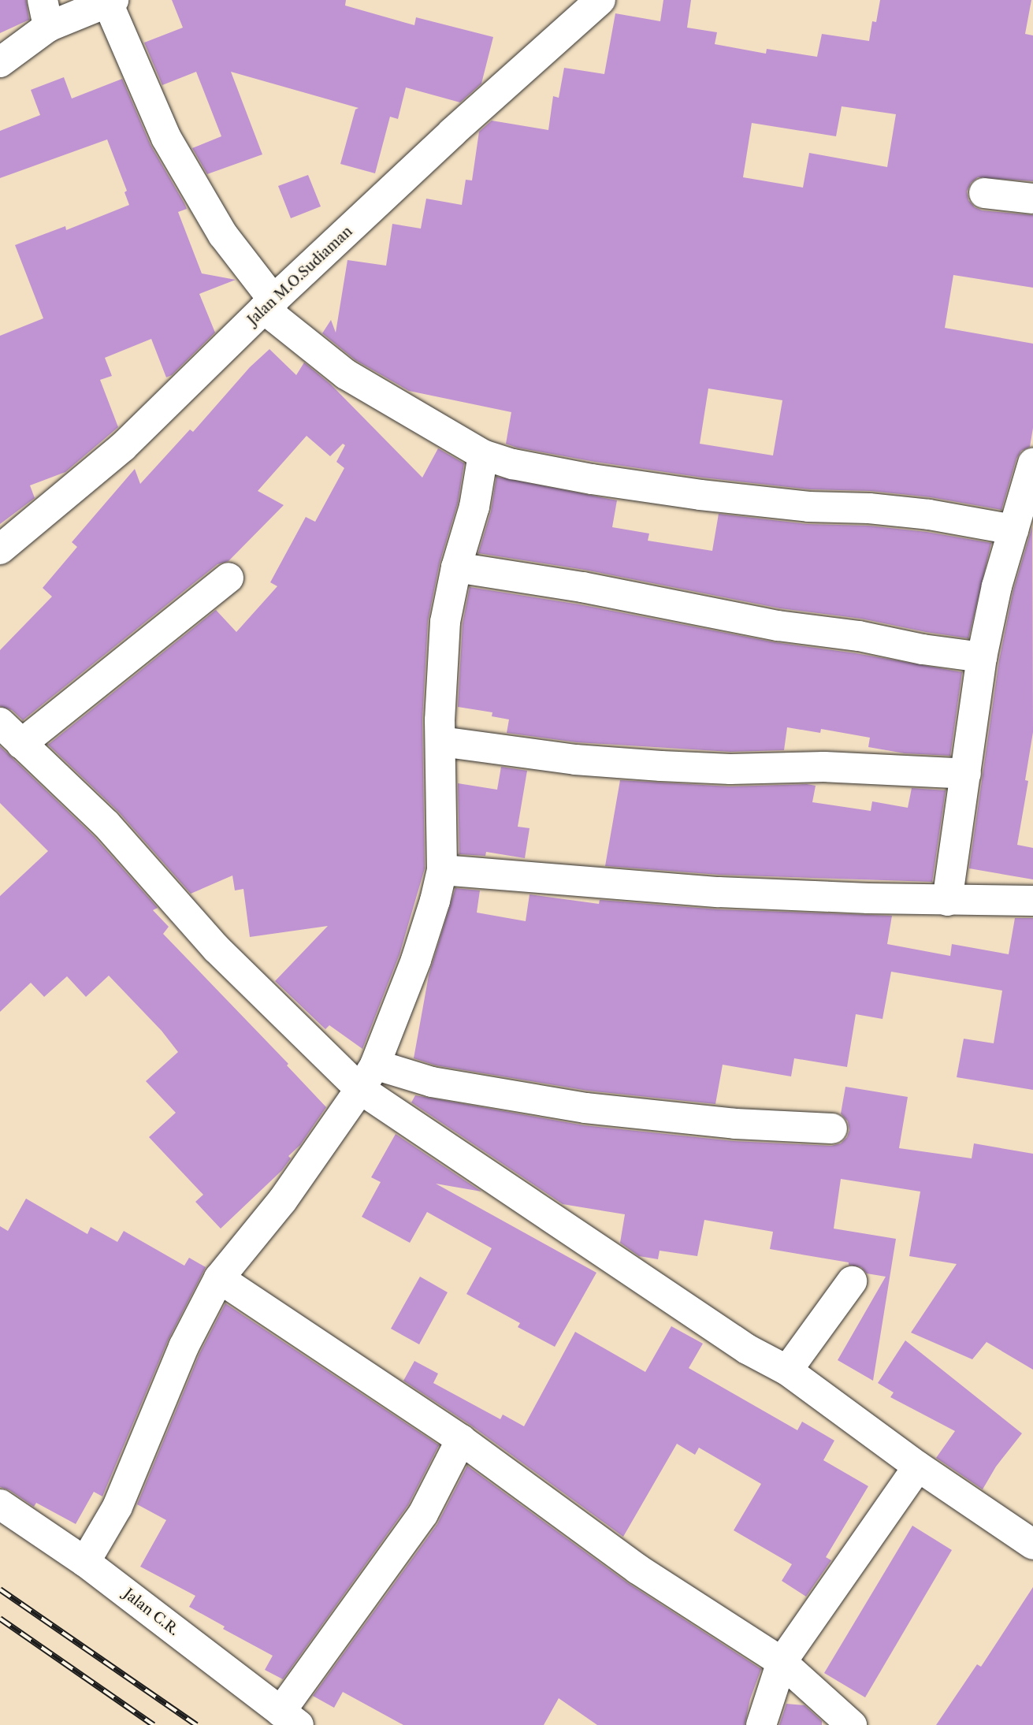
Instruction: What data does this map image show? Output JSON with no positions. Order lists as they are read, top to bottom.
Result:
{
  "streets": {
    "street": ["Jalan M.O.Sudiaman", "Jalan C.R."]
  }
}
